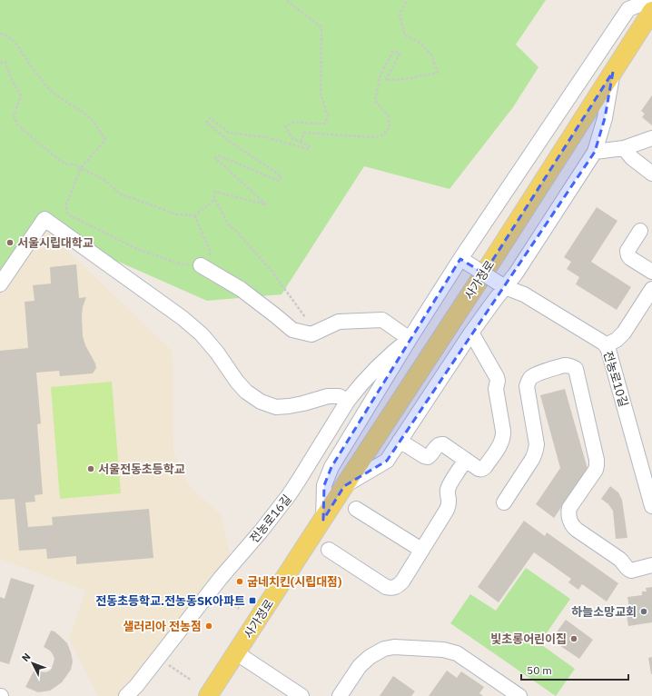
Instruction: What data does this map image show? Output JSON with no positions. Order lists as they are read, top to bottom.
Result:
{
  "streets": {
    "main road": ["사가정로"],
    "street": ["전농로10길", "전농로16길"]
  },
  "crossings": [
    ["사가정로", "전농로10길"]
  ],
  "places": {
    "other": [
      "서울시립대학교",
      "서울전동초등학교",
      "굽네치킨(시립대점)",
      "하늘소망교회",
      "샐러리아 전농점",
      "빛초롱어린이집"
    ],
    "transit": ["전동초등학교.전농동SK아파트"]
  },
  "scale_bar": "50 m",
  "north": "top left"
}
